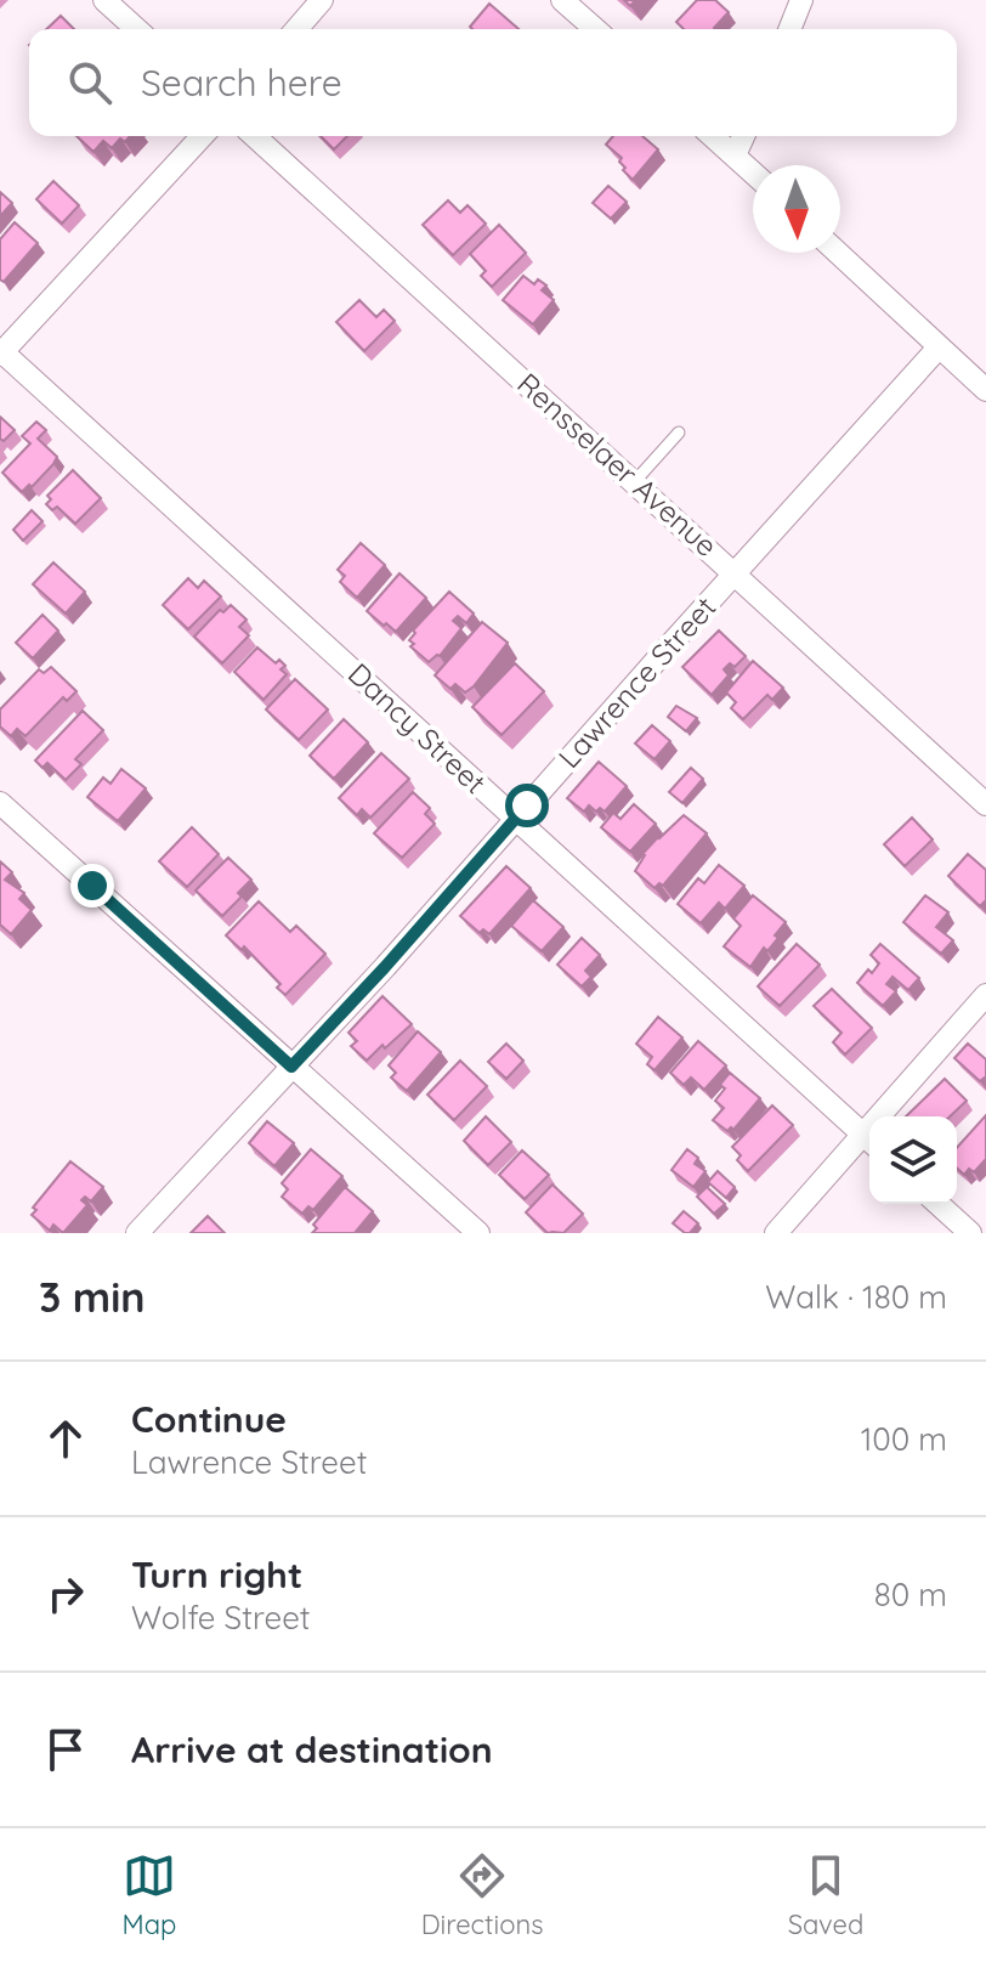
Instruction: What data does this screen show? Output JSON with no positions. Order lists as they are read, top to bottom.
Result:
{
  "streets": {
    "street": ["Rensselaer Avenue", "Lawrence Street", "Dancy Street"]
  },
  "crossings": [
    ["Rensselaer Avenue", "Lawrence Street"],
    ["Lawrence Street", "Dancy Street"]
  ],
  "north": "bottom",
  "page": {
    "search": "Search here",
    "heading": ["3 min", "Walk · 180 m"],
    "list": [
      ["Continue", "Lawrence Street", "100 m"],
      ["Turn right", "Wolfe Street", "80 m"],
      "Arrive at destination"
    ],
    "nav": ["Map", "Directions", "Saved"]
  }
}
